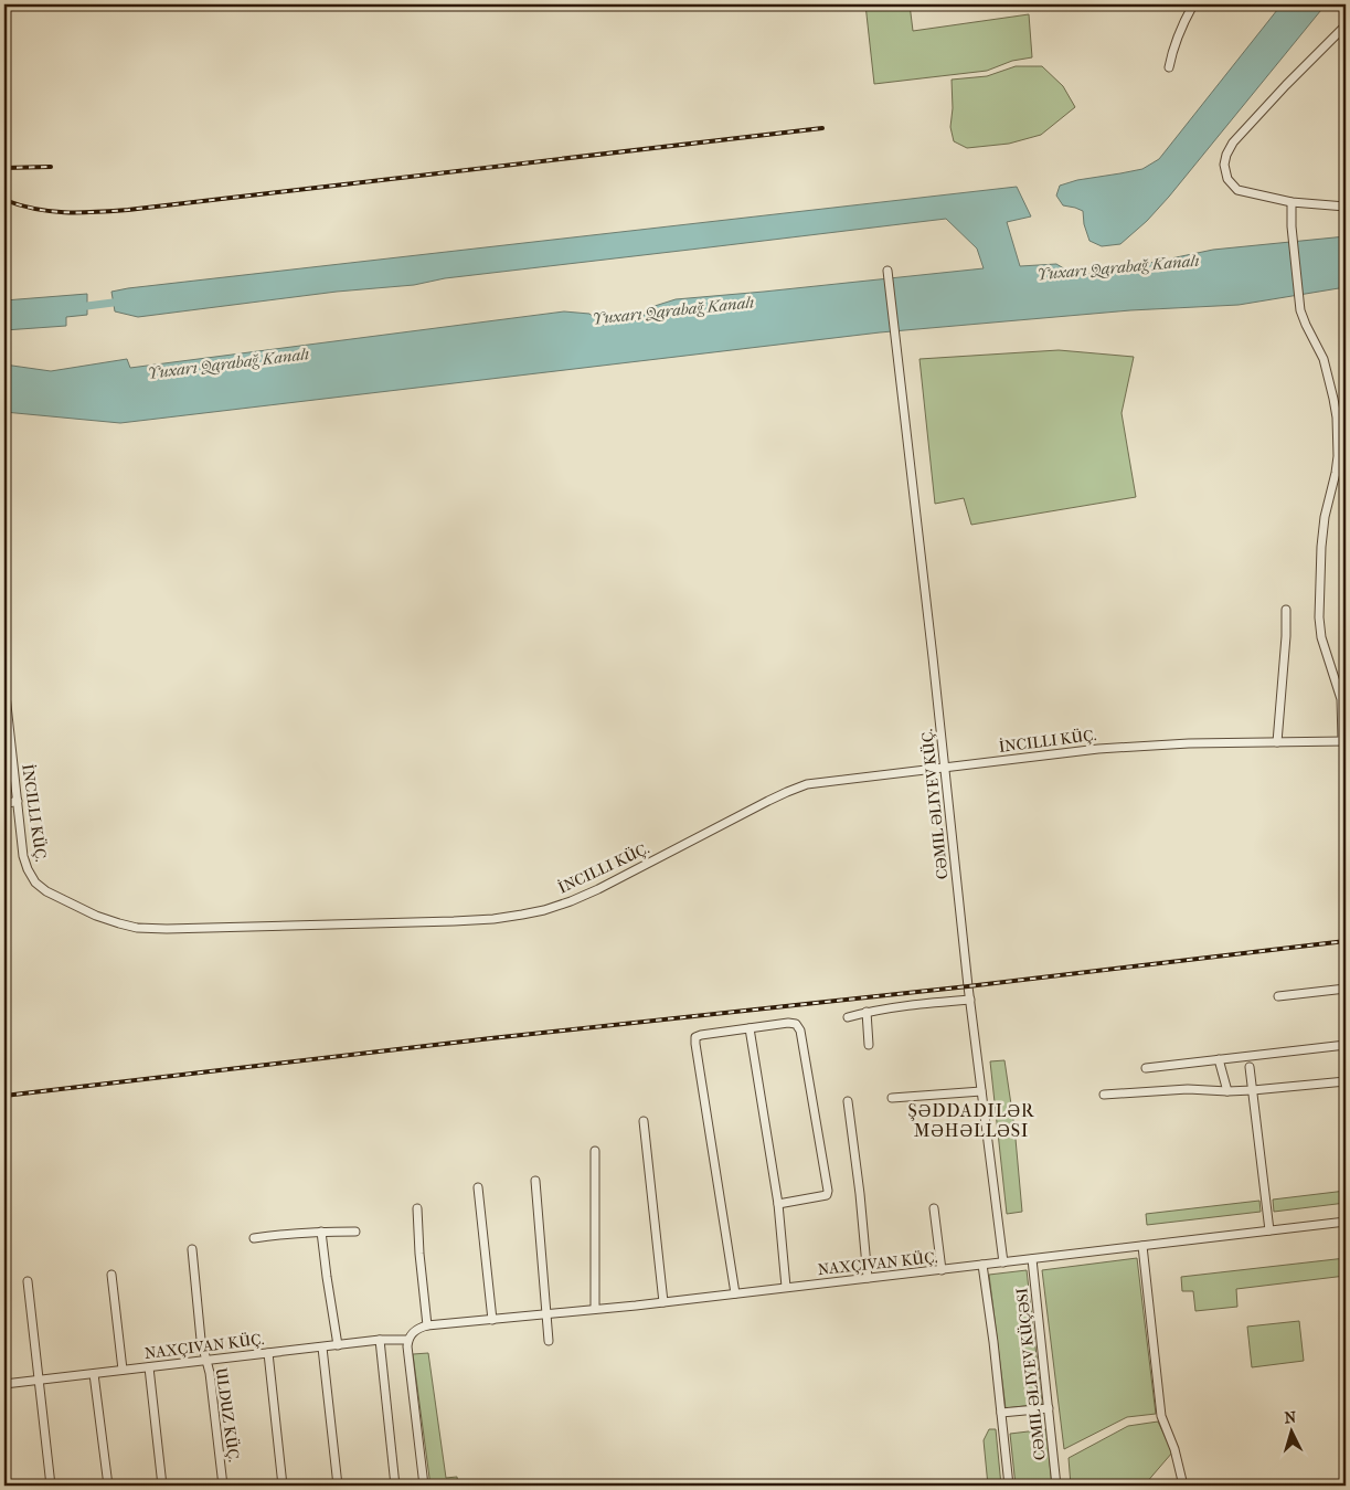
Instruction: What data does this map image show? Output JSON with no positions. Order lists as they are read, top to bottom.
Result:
{
  "streets": {
    "street": [
      "İNCILLI KÜÇ.",
      "CƏMIL ƏLIYEV KÜÇ.",
      "CƏMIL ƏLIYEV KÜÇƏSI",
      "ULDUZ KÜÇ."
    ]
  },
  "crossings": [
    ["İNCILLI KÜÇ.", "CƏMIL ƏLIYEV KÜÇ."]
  ],
  "districts": ["ŞƏDDADILƏR MƏHƏLLƏSI"],
  "water": ["Yuxarı Qarabağ Kanalı"],
  "north": "top"
}
